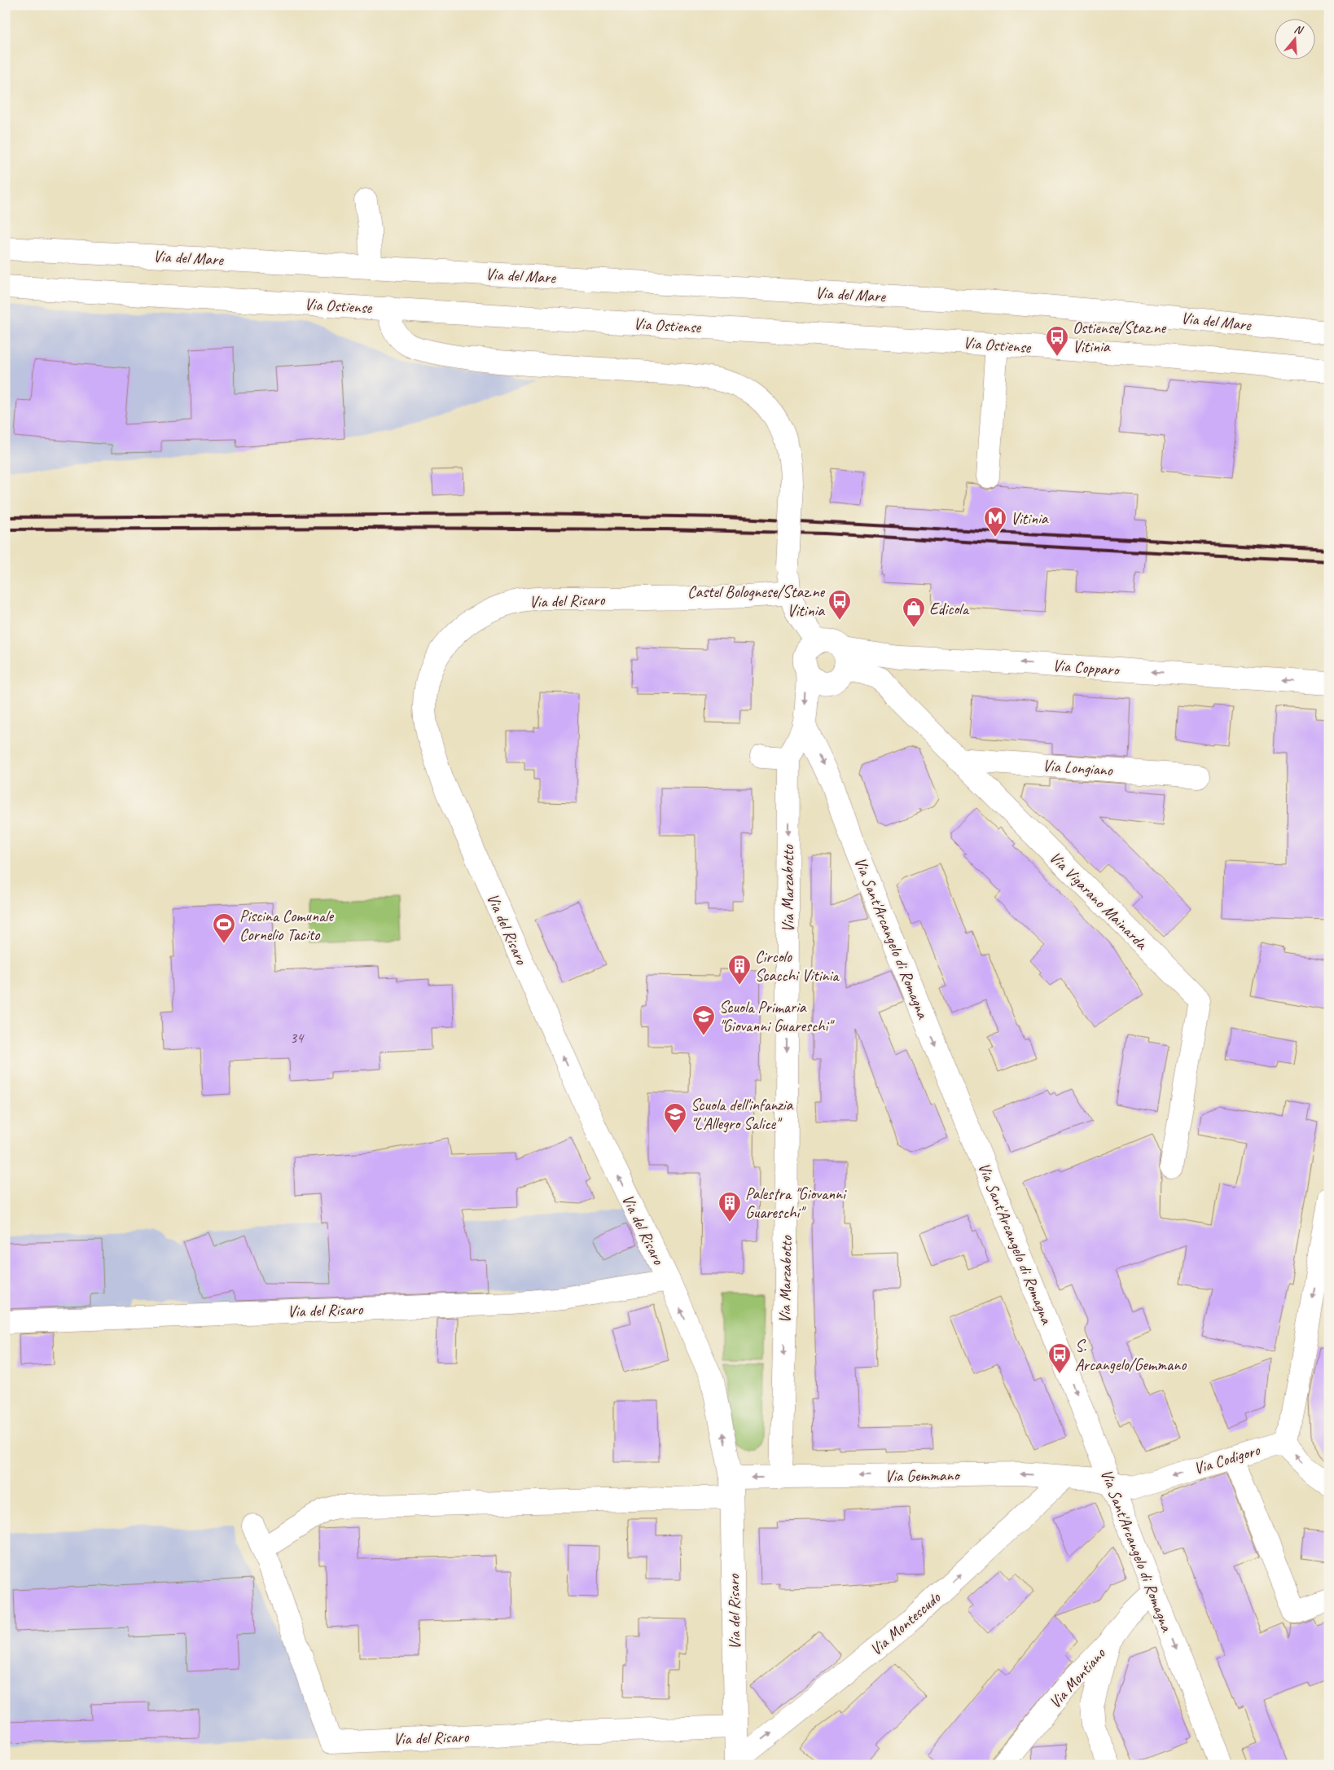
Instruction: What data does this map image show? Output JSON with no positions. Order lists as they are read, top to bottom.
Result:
{
  "streets": {
    "street": [
      "Via del Mare",
      "Via Ostiense",
      "Via del Risaro",
      "Via Copparo",
      "Via Longiano",
      "Via Marzabotto",
      "Via Vigarano Mainarda",
      "Via Sant'Arcangelo di Romagna",
      "Via Codigoro",
      "Via Gemmano",
      "Via Montescudo",
      "Via Montiano"
    ]
  },
  "crossings": [
    ["Via del Risaro", "Via Gemmano"],
    ["Via del Risaro", "Via Montescudo"],
    ["Via Longiano", "Via Vigarano Mainarda"],
    ["Via Marzabotto", "Via Gemmano"],
    ["Via Sant'Arcangelo di Romagna", "Via Codigoro"],
    ["Via Sant'Arcangelo di Romagna", "Via Gemmano"],
    ["Via Sant'Arcangelo di Romagna", "Via Montiano"],
    ["Via Codigoro", "Via Gemmano"],
    ["Via Gemmano", "Via Montescudo"]
  ],
  "one_way": [
    "Via Copparo",
    "Via Marzabotto",
    "Via Sant'Arcangelo di Romagna",
    "Via Codigoro",
    "Via Gemmano",
    "Via Montescudo"
  ],
  "places": {
    "bus stop": ["Ostiense/Staz.ne Vitinia", "Castel Bolognese/Staz.ne Vitinia", "S. Arcangelo/Gemmano"],
    "metro station": ["Vitinia"],
    "shop": ["Edicola"],
    "sports": ["Piscina Comunale Cornelio Tacito"],
    "building": ["Circolo Scacchi Vitinia", "Palestra \"Giovanni Guareschi\""],
    "school or university": ["Scuola Primaria \"Giovanni Guareschi\"", "Scuola dell'infanzia \"L'Allegro Salice\""]
  },
  "house_numbers": ["34"],
  "north": "top"
}
